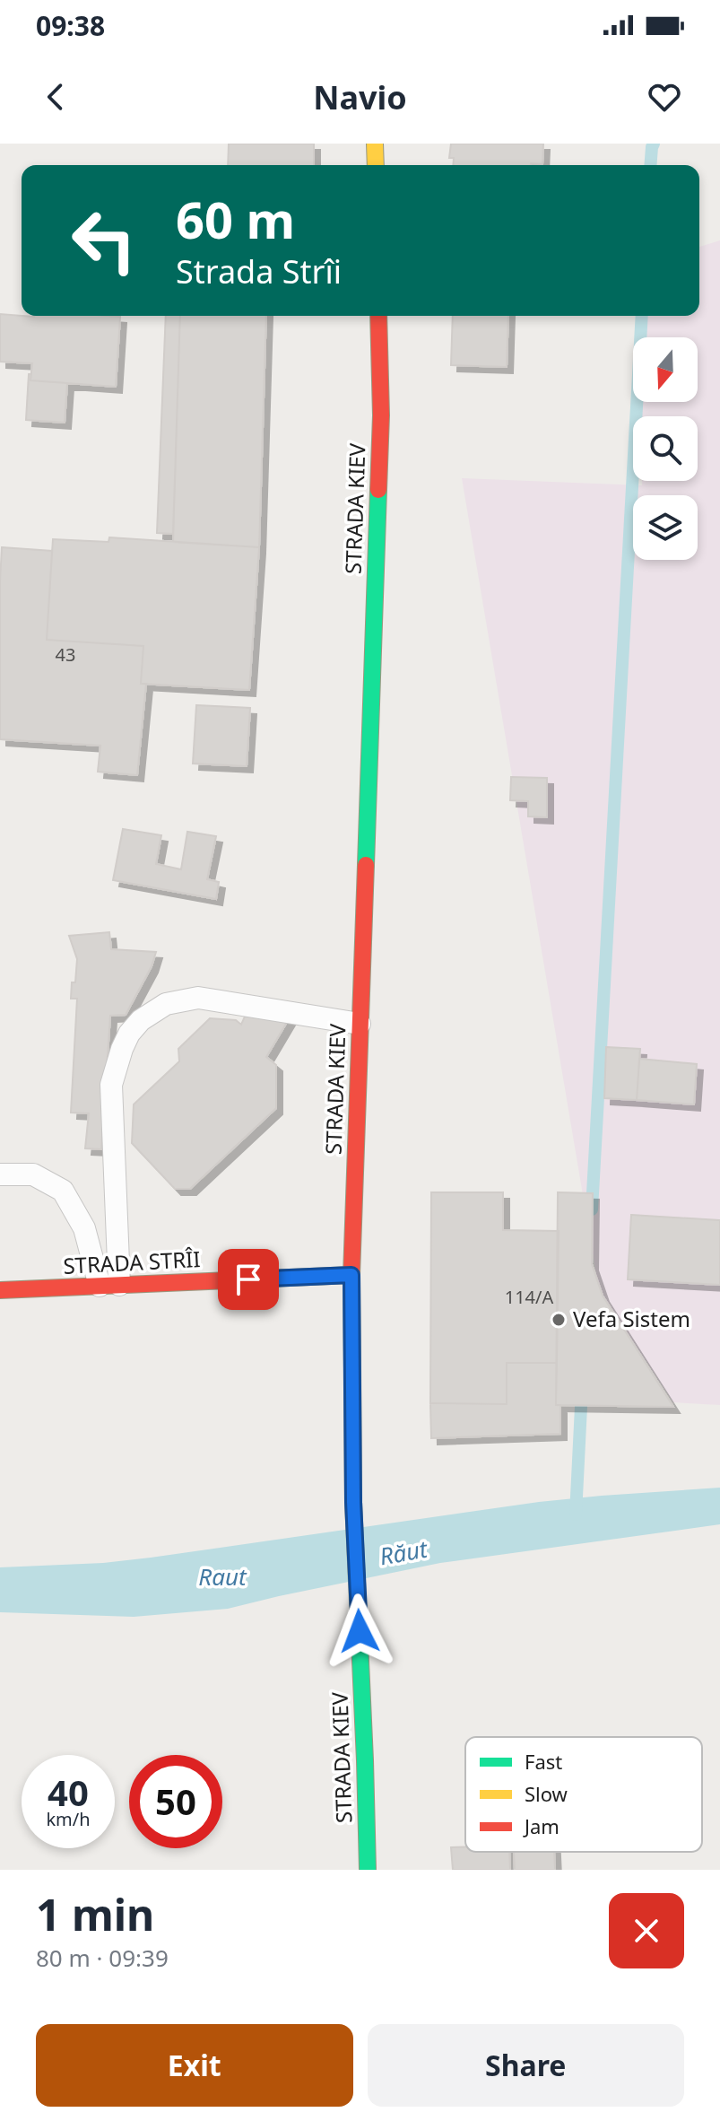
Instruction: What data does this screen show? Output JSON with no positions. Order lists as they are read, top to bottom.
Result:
{
  "streets": {
    "main road": ["STRADA KIEV", "STRADA STRÎI"]
  },
  "crossings": [
    ["STRADA KIEV", "STRADA STRÎI"]
  ],
  "water": ["Răut", "Raut"],
  "places": ["Vefa Sistem"],
  "house_numbers": ["43", "114/A"],
  "legend": ["Fast", "Slow", "Jam"],
  "north": "bottom",
  "page": {
    "status": "09:38",
    "header": "Navio",
    "turn": ["60 m", "Strada Strîi"],
    "speed": "40 km/h",
    "limit": "50",
    "heading": ["1 min", "80 m · 09:39"],
    "buttons": ["Exit", "Share"]
  }
}
